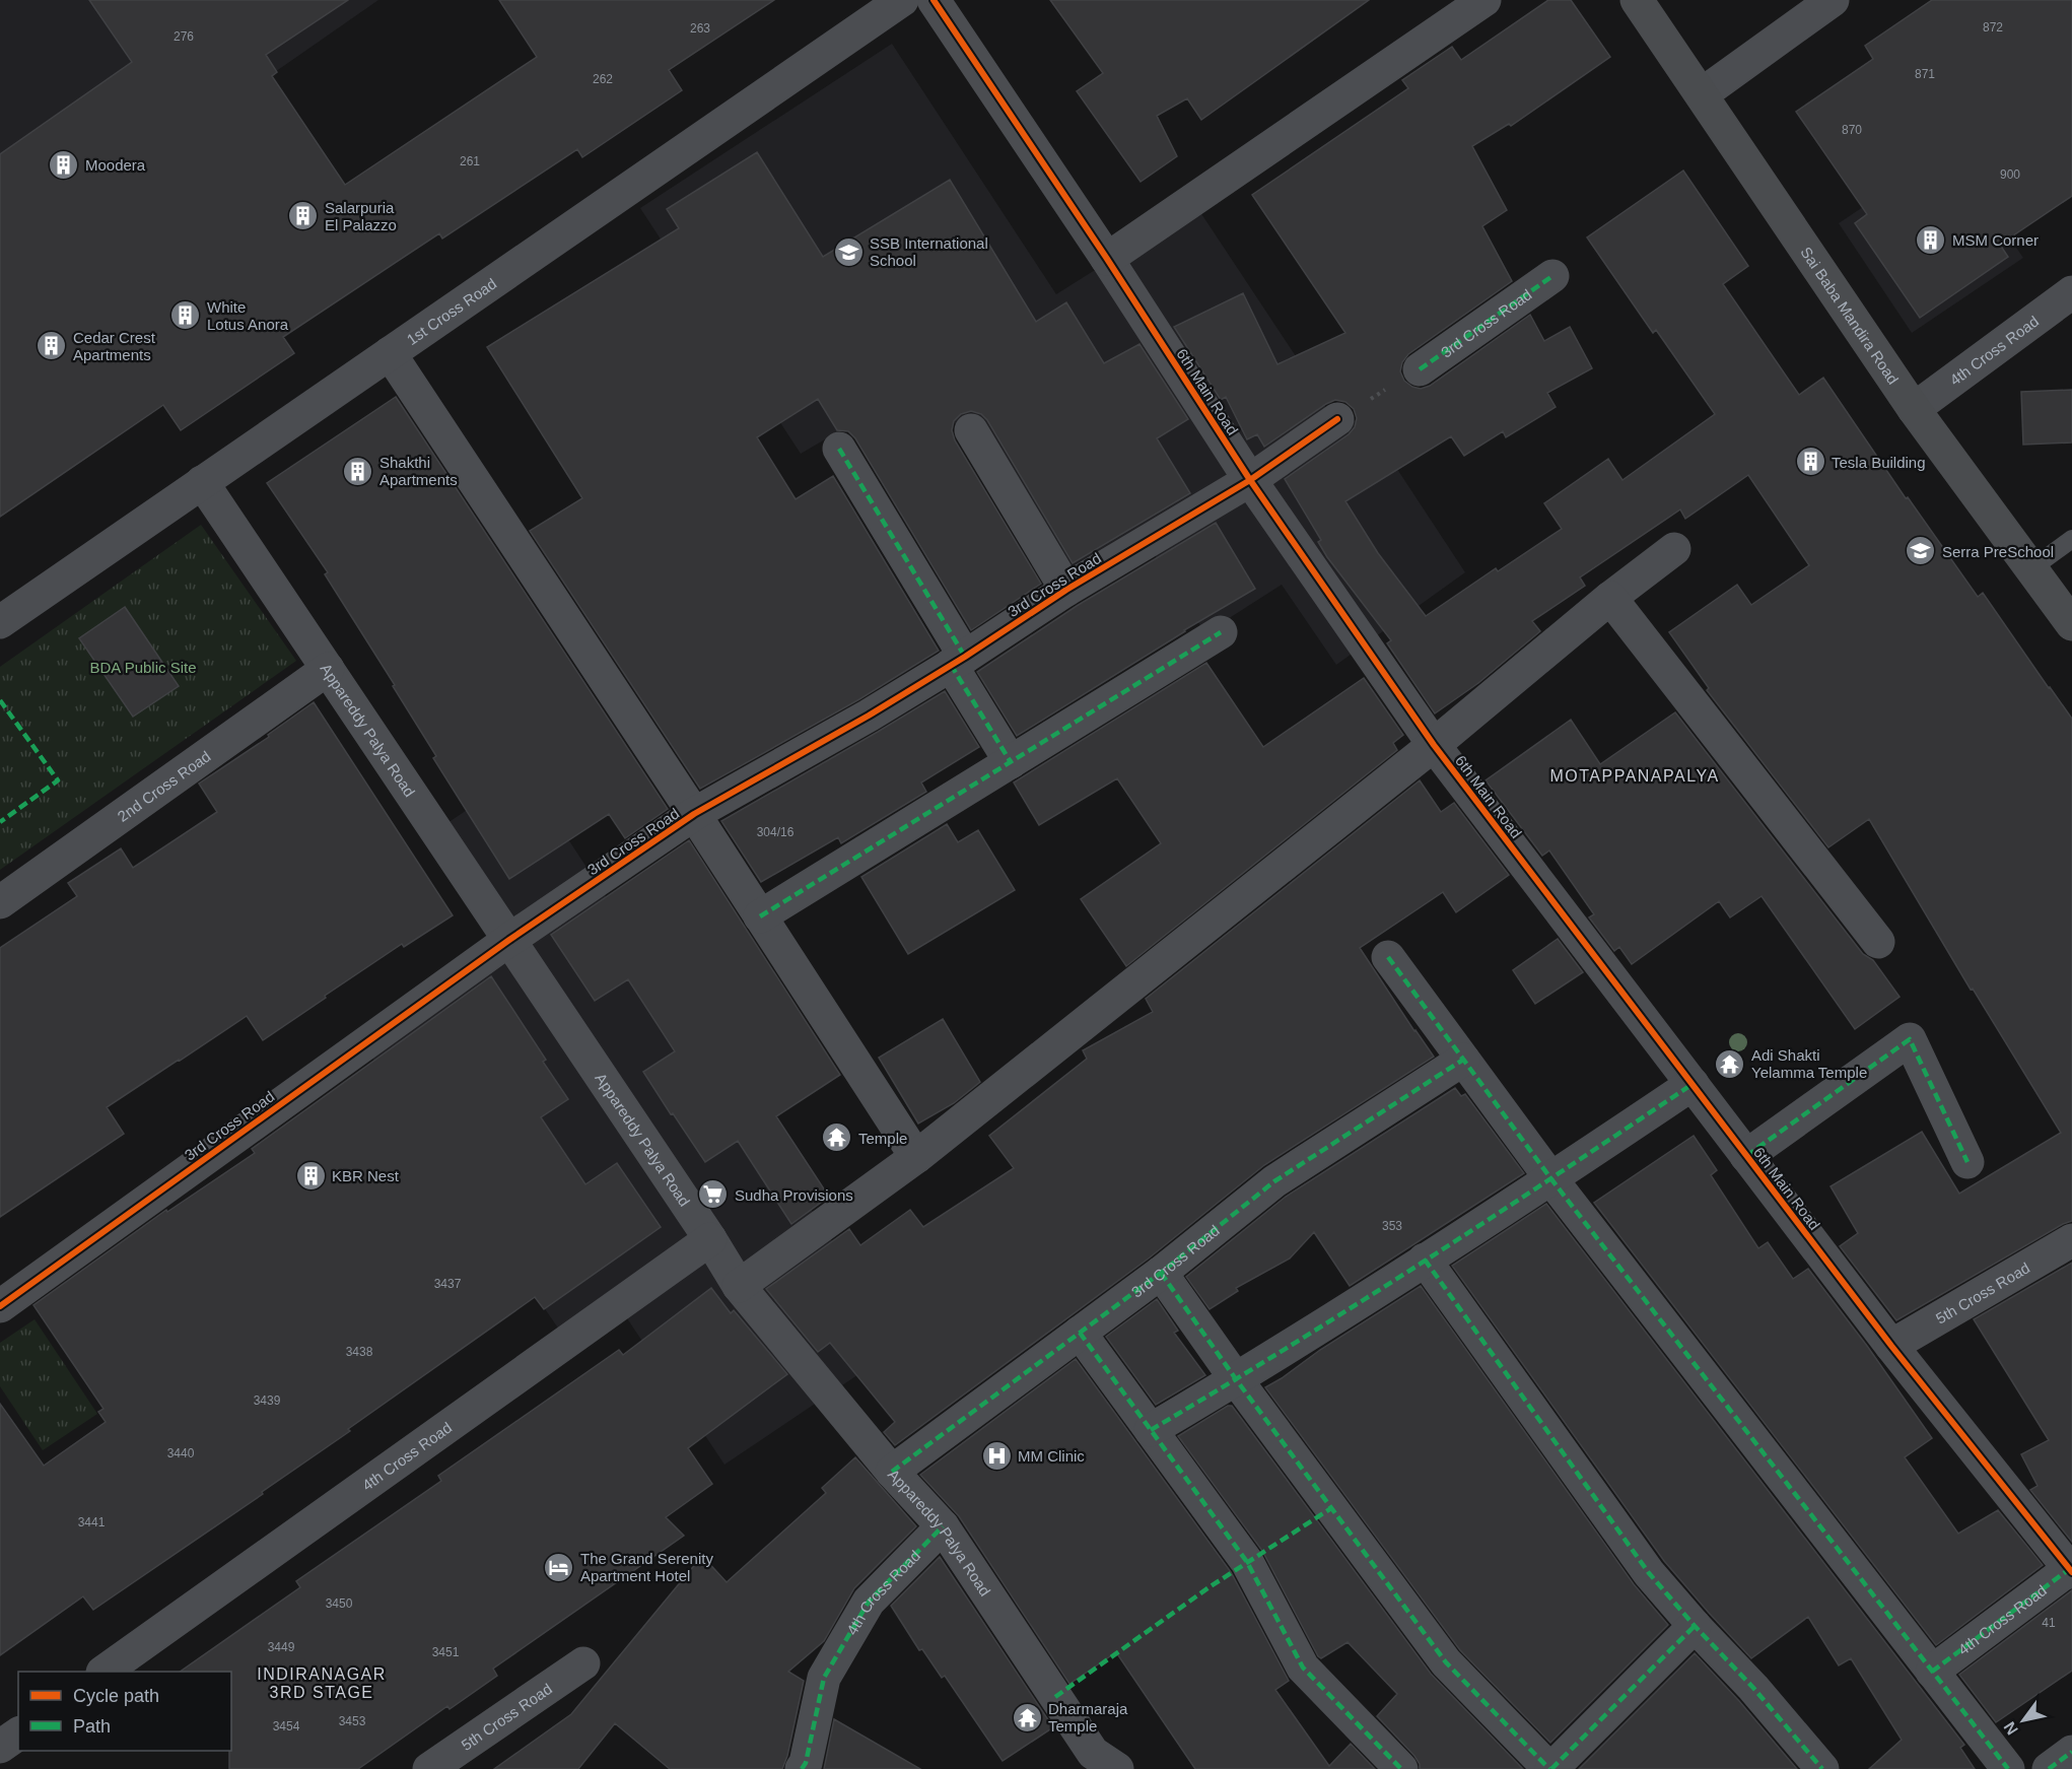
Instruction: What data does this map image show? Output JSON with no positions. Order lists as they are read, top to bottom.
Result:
{
  "streets": {
    "street": [
      "1st Cross Road",
      "Sai Baba Mandira Road",
      "3rd Cross Road",
      "4th Cross Road",
      "6th Main Road",
      "Appareddy Palya Road",
      "2nd Cross Road",
      "5th Cross Road"
    ]
  },
  "crossings": [
    ["1st Cross Road", "Appareddy Palya Road"],
    ["Sai Baba Mandira Road", "4th Cross Road"],
    ["3rd Cross Road", "6th Main Road"],
    ["3rd Cross Road", "Appareddy Palya Road"],
    ["4th Cross Road", "6th Main Road"],
    ["4th Cross Road", "Appareddy Palya Road"],
    ["6th Main Road", "5th Cross Road"],
    ["Appareddy Palya Road", "2nd Cross Road"]
  ],
  "districts": ["MOTAPPANAPALYA", "INDIRANAGAR 3RD STAGE"],
  "parks": ["BDA Public Site"],
  "places": {
    "building": [
      "Moodera",
      "Salarpuria El Palazzo",
      "MSM Corner",
      "White Lotus Anora",
      "Cedar Crest Apartments",
      "Tesla Building",
      "Shakthi Apartments",
      "KBR Nest"
    ],
    "school or university": ["SSB International School", "Serra PreSchool"],
    "temple": ["Adi Shakti Yelamma Temple", "Temple", "Dharmaraja Temple"],
    "supermarket": ["Sudha Provisions"],
    "hospital": ["MM Clinic"],
    "hotel": ["The Grand Serenity Apartment Hotel"]
  },
  "house_numbers": [
    "872",
    "263",
    "276",
    "871",
    "262",
    "870",
    "261",
    "900",
    "304/16",
    "353",
    "3437",
    "3438",
    "3439",
    "3440",
    "3441",
    "3450",
    "41",
    "3449",
    "3451",
    "3453",
    "3454"
  ],
  "legend": ["Cycle path", "Path"],
  "north": "bottom left"
}
